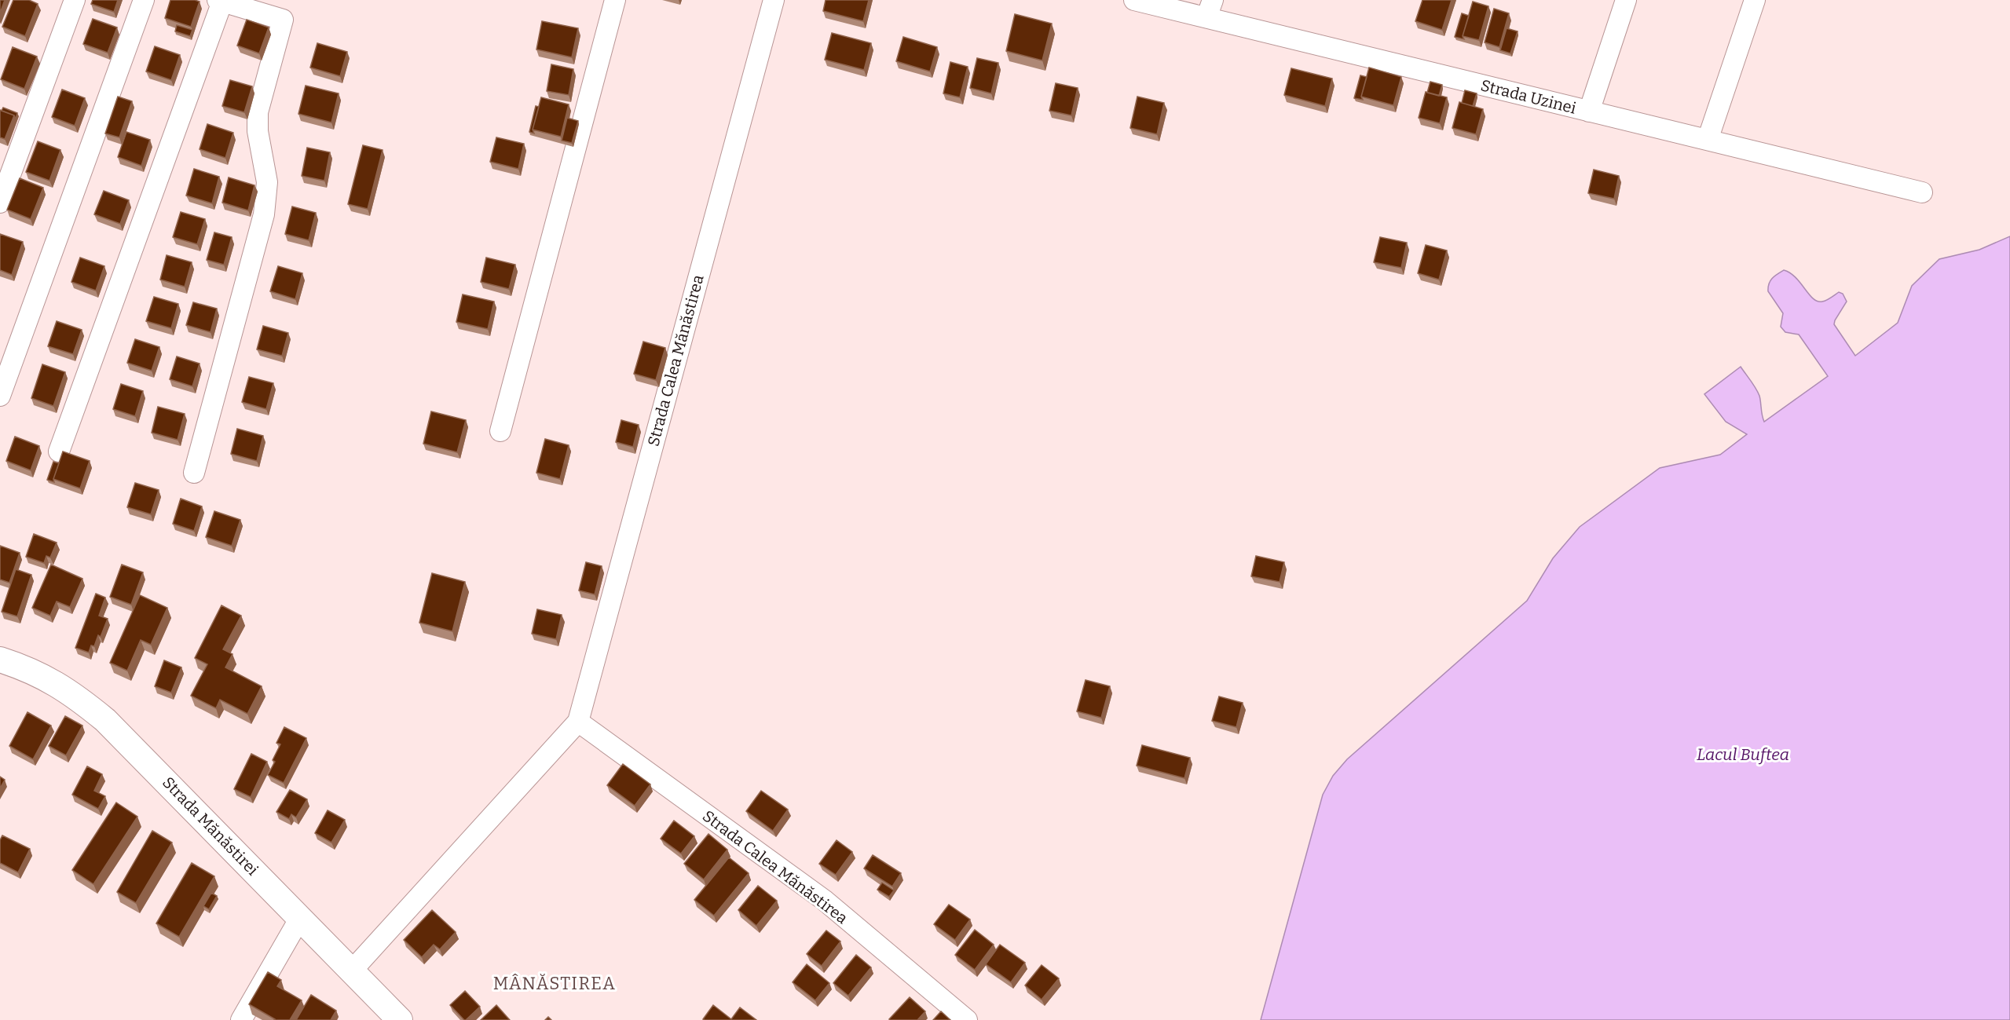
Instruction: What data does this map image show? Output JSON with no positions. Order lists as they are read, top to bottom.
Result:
{
  "streets": {
    "street": ["Strada Uzinei", "Strada Calea Mănăstirea", "Strada Mănăstirei"]
  },
  "crossings": [
    ["Strada Calea Mănăstirea", "Strada Mănăstirei"]
  ],
  "districts": ["MÂNĂSTIREA"],
  "water": ["Lacul Buftea"]
}
